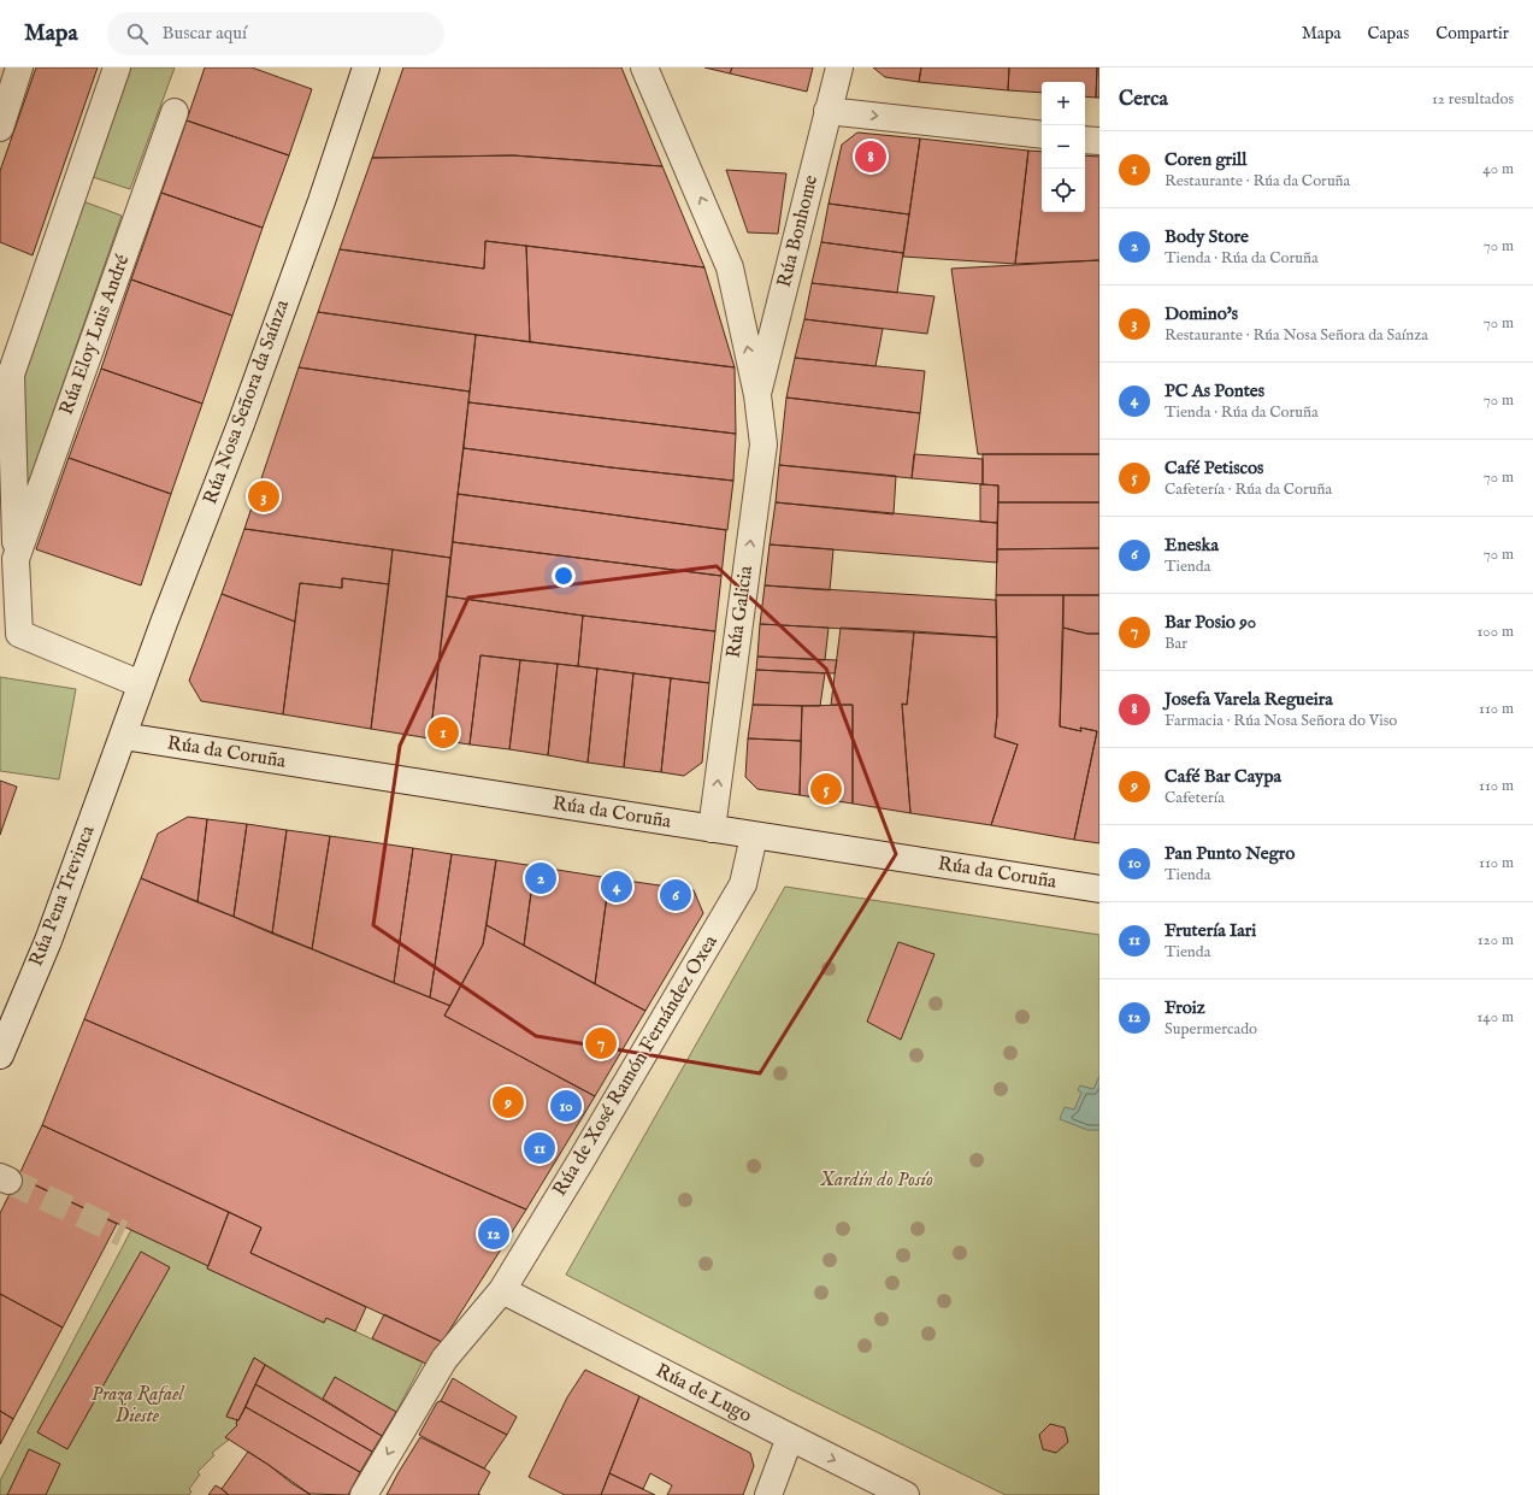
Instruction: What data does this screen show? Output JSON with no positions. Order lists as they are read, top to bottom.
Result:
{
  "streets": {
    "street": [
      "Rúa Bonhome",
      "Rúa Eloy Luis André",
      "Rúa Nosa Señora da Saínza",
      "Rúa Galicia",
      "Rúa da Coruña",
      "Rúa Pena Trevinca",
      "Rúa de Xosé Ramón Fernández Oxea",
      "Rúa de Lugo"
    ]
  },
  "crossings": [
    ["Rúa Bonhome", "Rúa Galicia"],
    ["Rúa Eloy Luis André", "Rúa Nosa Señora da Saínza"],
    ["Rúa Nosa Señora da Saínza", "Rúa da Coruña"],
    ["Rúa Nosa Señora da Saínza", "Rúa Pena Trevinca"],
    ["Rúa Galicia", "Rúa da Coruña"],
    ["Rúa da Coruña", "Rúa Pena Trevinca"],
    ["Rúa da Coruña", "Rúa de Xosé Ramón Fernández Oxea"],
    ["Rúa de Xosé Ramón Fernández Oxea", "Rúa de Lugo"]
  ],
  "one_way": ["Rúa Galicia"],
  "parks": ["Xardín do Posío", "Praza Rafael Dieste"],
  "page": {
    "header": "Mapa",
    "search": "Buscar aquí",
    "nav": ["Mapa", "Capas", "Compartir"],
    "heading": ["Cerca", "12 resultados"],
    "map_buttons": ["+", "−"],
    "list": [
      {
        "mark": "1",
        "name": "Coren grill",
        "note": "Restaurante · Rúa da Coruña",
        "value": "40 m"
      },
      {
        "mark": "2",
        "name": "Body Store",
        "note": "Tienda · Rúa da Coruña",
        "value": "70 m"
      },
      {
        "mark": "3",
        "name": "Domino's",
        "note": "Restaurante · Rúa Nosa Señora da Saínza",
        "value": "70 m"
      },
      {
        "mark": "4",
        "name": "PC As Pontes",
        "note": "Tienda · Rúa da Coruña",
        "value": "70 m"
      },
      {
        "mark": "5",
        "name": "Café Petiscos",
        "note": "Cafetería · Rúa da Coruña",
        "value": "70 m"
      },
      {
        "mark": "6",
        "name": "Eneska",
        "note": "Tienda",
        "value": "70 m"
      },
      {
        "mark": "7",
        "name": "Bar Posio 90",
        "note": "Bar",
        "value": "100 m"
      },
      {
        "mark": "8",
        "name": "Josefa Varela Regueira",
        "note": "Farmacia · Rúa Nosa Señora do Viso",
        "value": "110 m"
      },
      {
        "mark": "9",
        "name": "Café Bar Caypa",
        "note": "Cafetería",
        "value": "110 m"
      },
      {
        "mark": "10",
        "name": "Pan Punto Negro",
        "note": "Tienda",
        "value": "110 m"
      },
      {
        "mark": "11",
        "name": "Frutería Iari",
        "note": "Tienda",
        "value": "120 m"
      },
      {
        "mark": "12",
        "name": "Froiz",
        "note": "Supermercado",
        "value": "140 m"
      }
    ],
    "pins": [
      "8",
      "3",
      "1",
      "5",
      "2",
      "4",
      "6",
      "7",
      "9",
      "10",
      "11",
      "12"
    ]
  }
}
